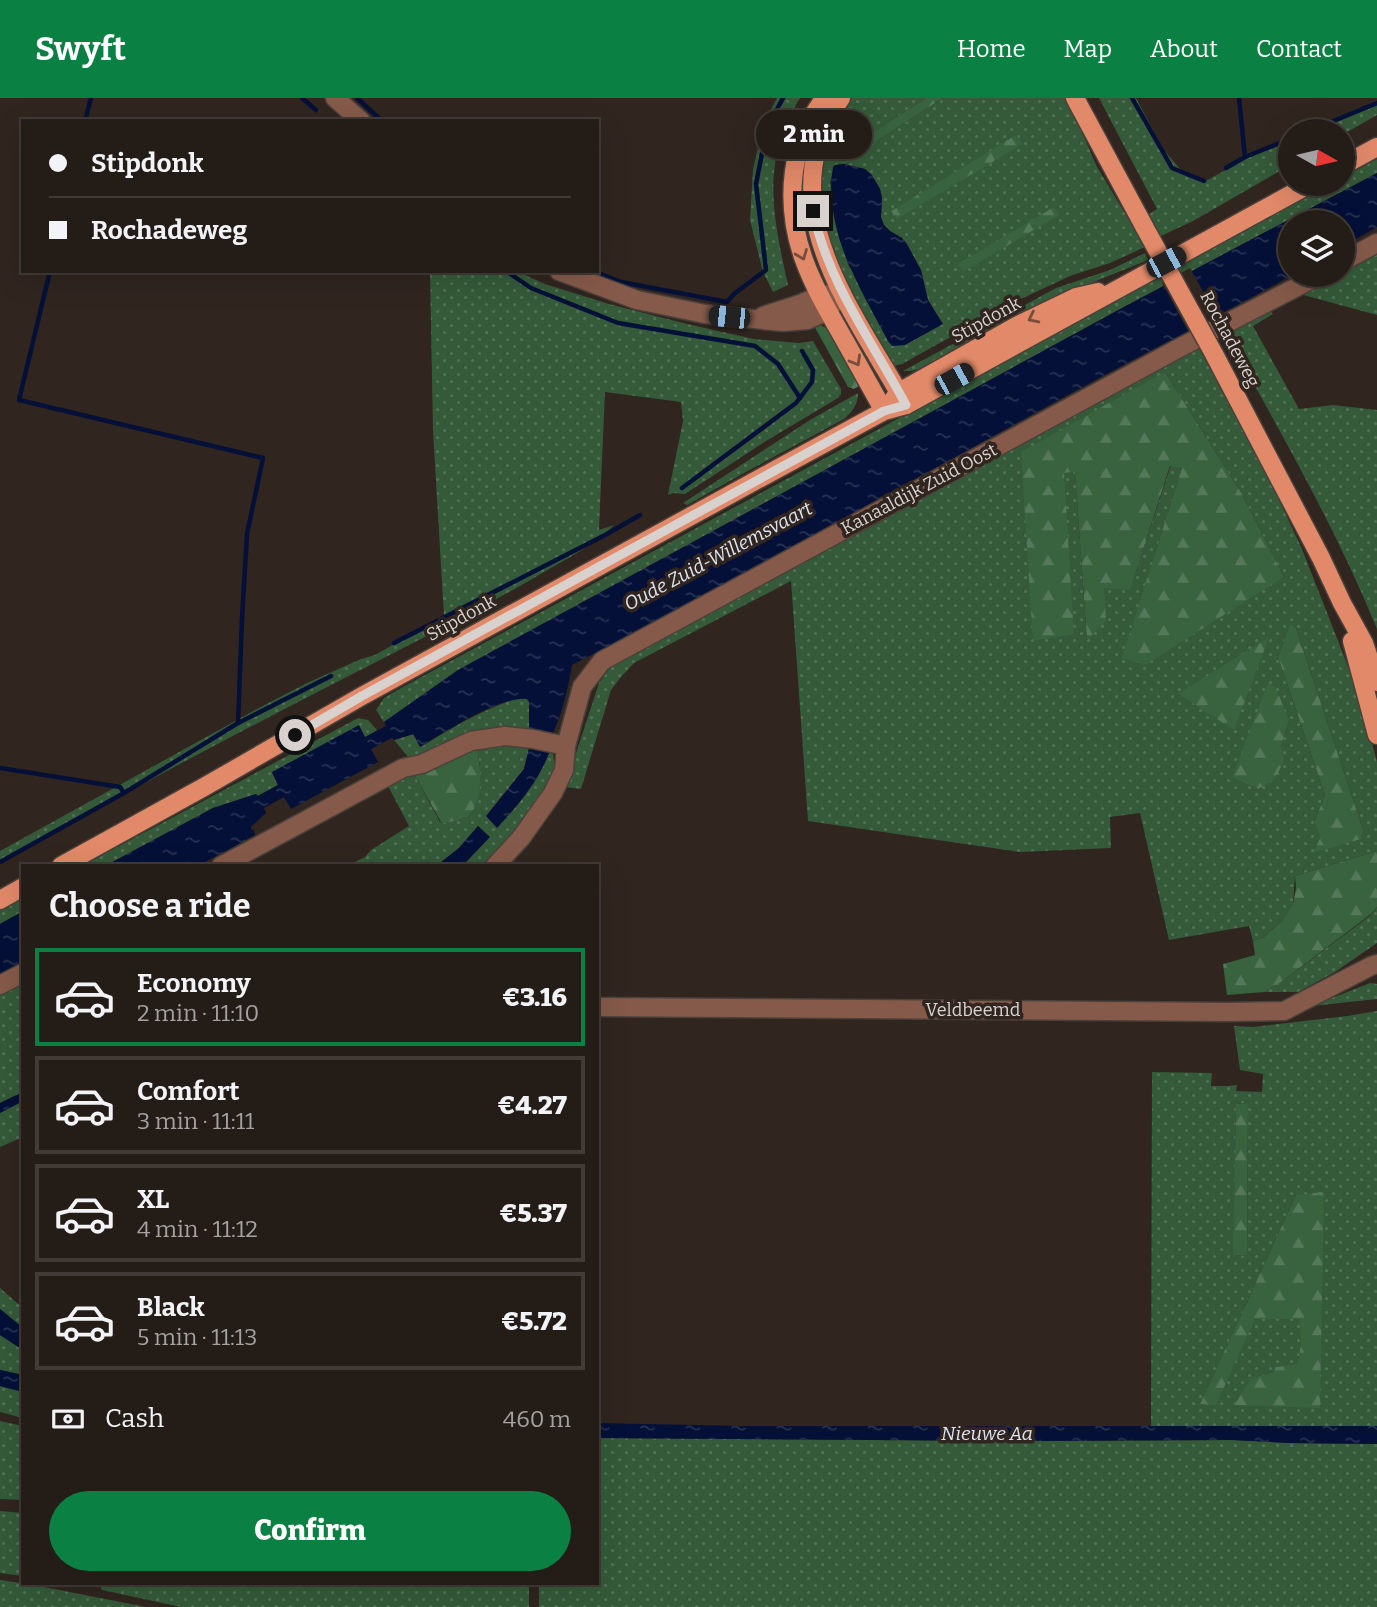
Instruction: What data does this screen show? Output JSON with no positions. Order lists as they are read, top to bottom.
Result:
{
  "streets": {
    "main road": ["Stipdonk", "Rochadeweg"],
    "street": ["Kanaaldijk Zuid Oost", "Veldbeemd"]
  },
  "water": ["Oude Zuid-Willemsvaart", "Nieuwe Aa"],
  "north": "right",
  "page": {
    "header": "Swyft",
    "nav": [
      "Home",
      "Map",
      "About",
      "Contact"
    ],
    "bubble": "2 min",
    "banner": ["Stipdonk", "Rochadeweg"],
    "heading": "Choose a ride",
    "list": [
      {
        "name": "Economy",
        "note": "2 min · 11:10",
        "value": "€3.16"
      },
      {
        "name": "Comfort",
        "note": "3 min · 11:11",
        "value": "€4.27"
      },
      {
        "name": "XL",
        "note": "4 min · 11:12",
        "value": "€5.37"
      },
      {
        "name": "Black",
        "note": "5 min · 11:13",
        "value": "€5.72"
      }
    ],
    "pay": ["Cash", "460 m"],
    "buttons": "Confirm"
  }
}
